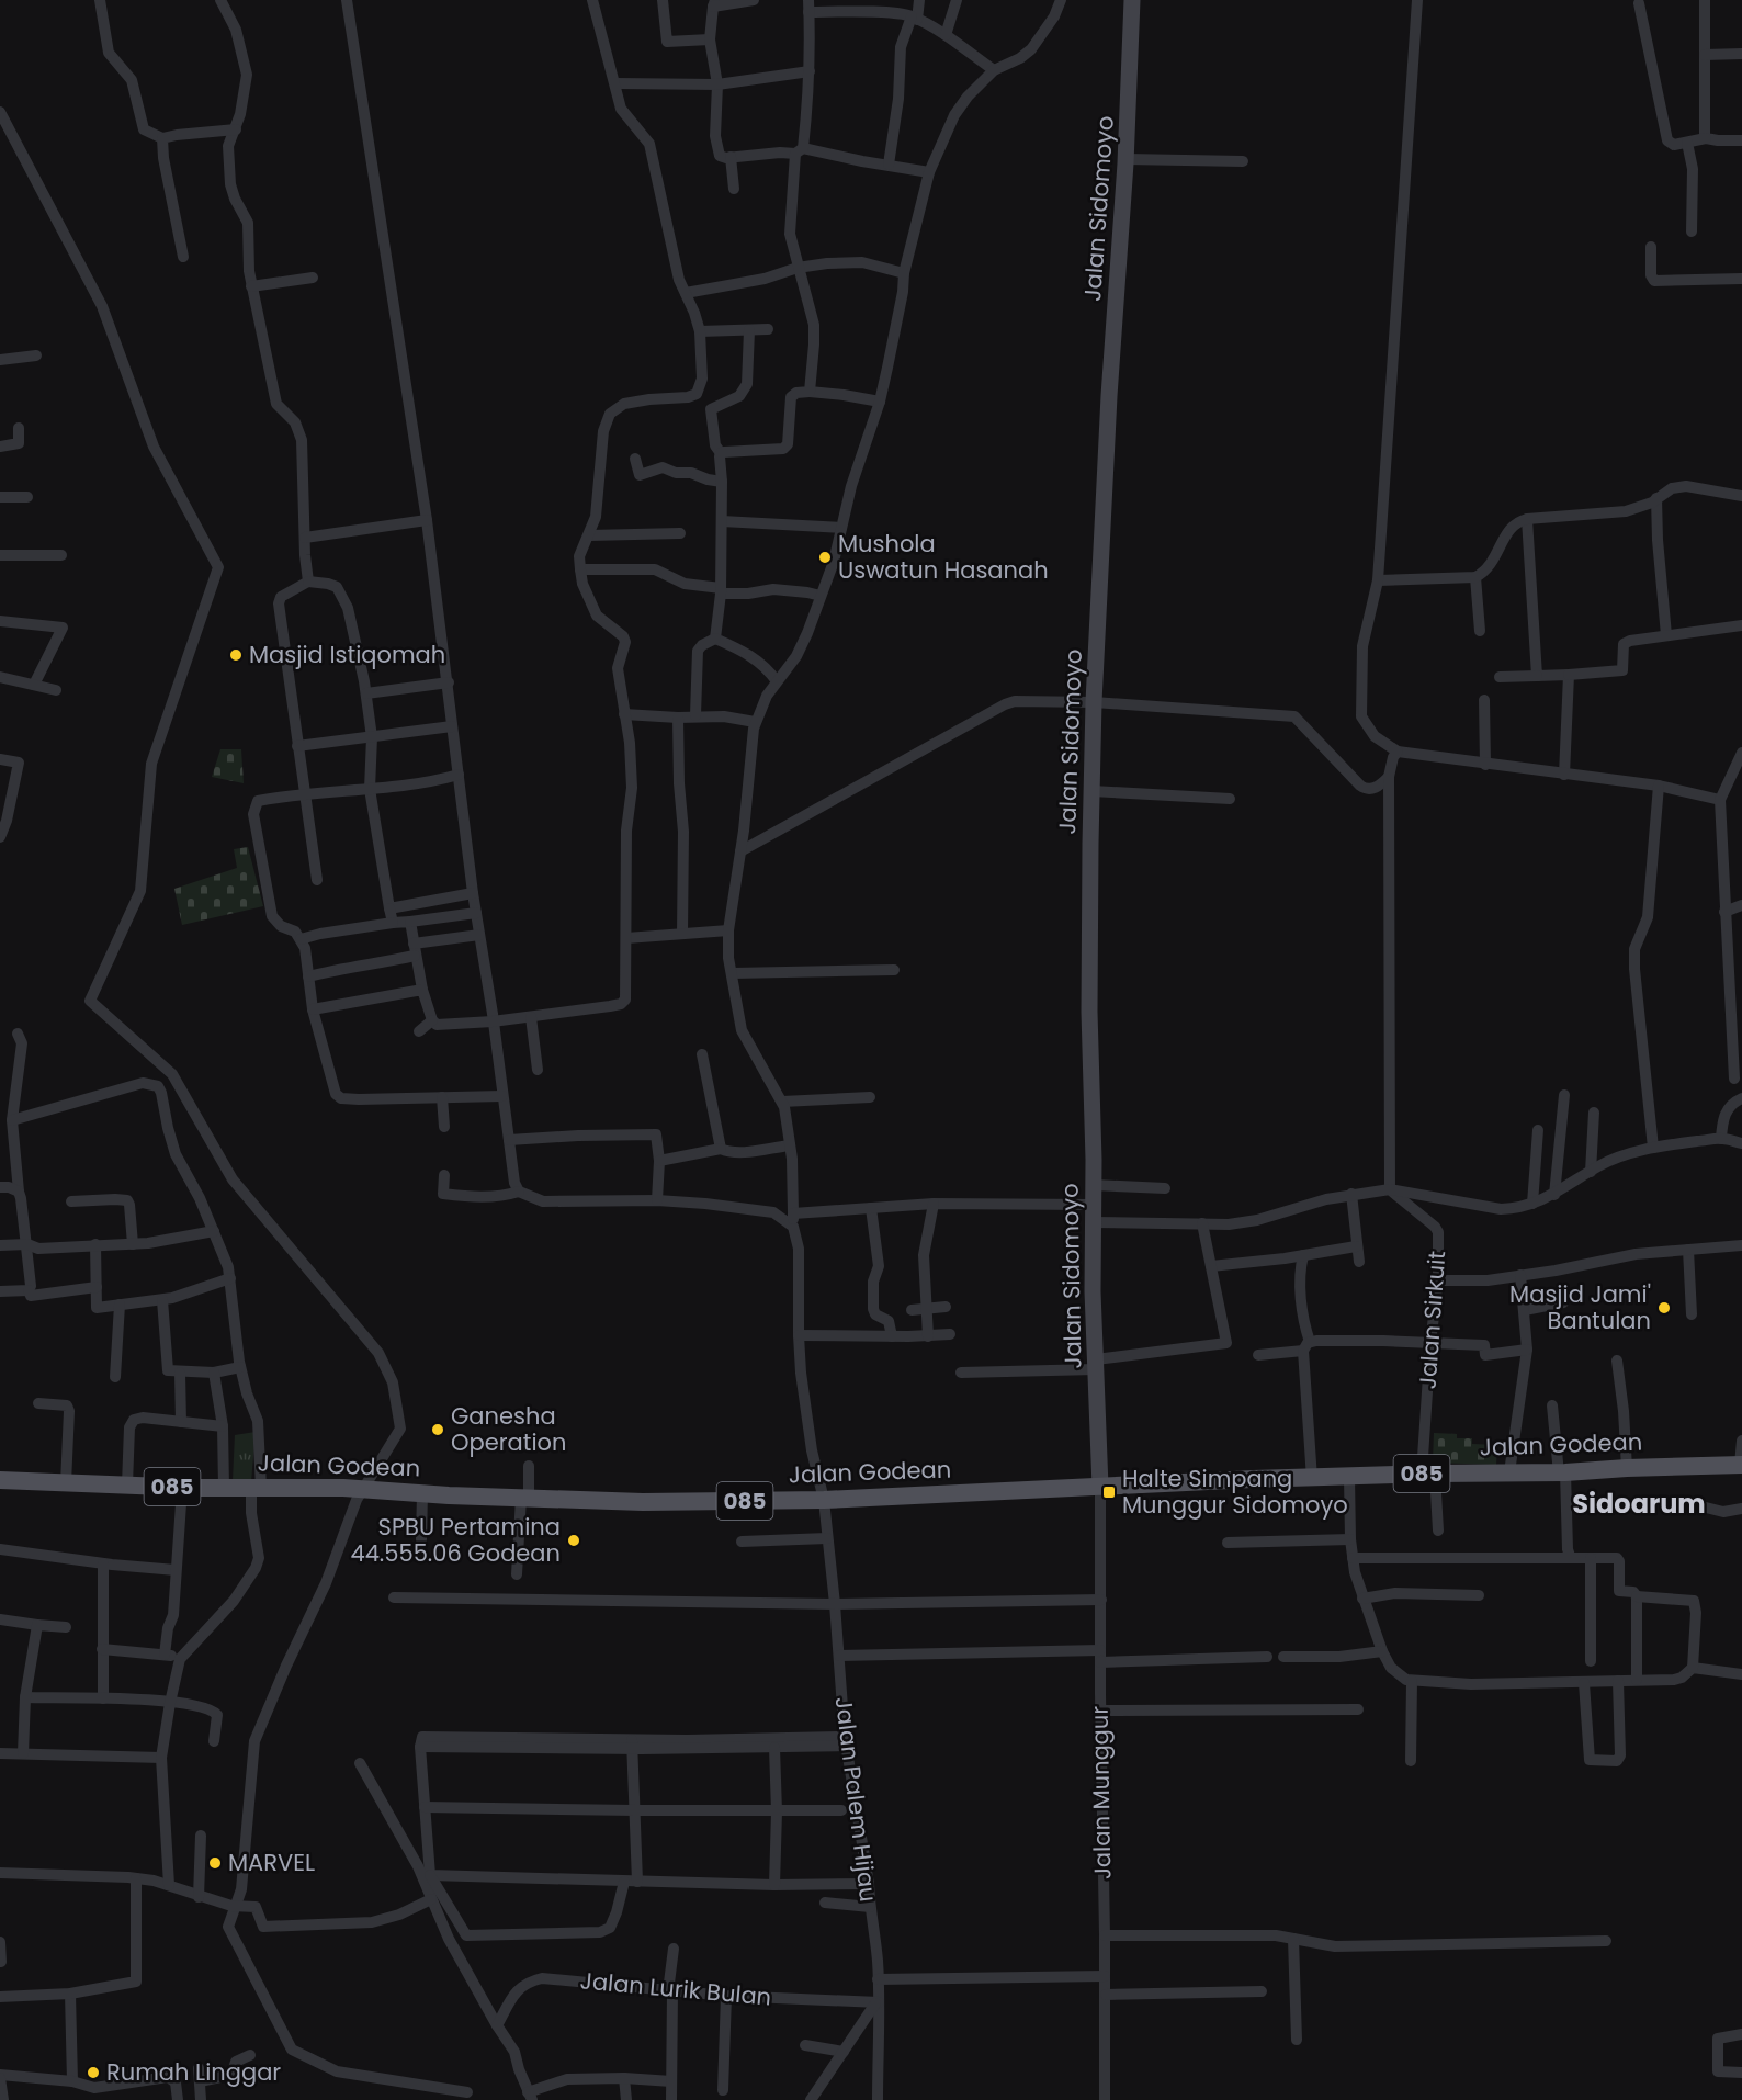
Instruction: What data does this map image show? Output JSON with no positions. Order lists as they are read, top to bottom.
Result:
{
  "streets": {
    "main road": ["Jalan Sidomoyo", "Jalan Godean", "085"],
    "street": [
      "Jalan Sirkuit",
      "Jalan Munggur",
      "Jalan Palem Hijau",
      "Jalan Lurik Bulan"
    ]
  },
  "crossings": [
    ["Jalan Sidomoyo", "Jalan Godean"],
    ["Jalan Sidomoyo", "Jalan Munggur"],
    ["Jalan Sirkuit", "Jalan Godean"],
    ["Jalan Godean", "Jalan Munggur"],
    ["Jalan Godean", "Jalan Palem Hijau"],
    ["Jalan Palem Hijau", "Jalan Lurik Bulan"]
  ],
  "districts": ["Sidoarum"],
  "places": {
    "other": [
      "Mushola Uswatun Hasanah",
      "Masjid Istiqomah",
      "Masjid Jami' Bantulan",
      "Ganesha Operation",
      "SPBU Pertamina 44.555.06 Godean",
      "MARVEL",
      "Rumah Linggar"
    ],
    "transit": ["Halte Simpang Munggur Sidomoyo"]
  }
}
